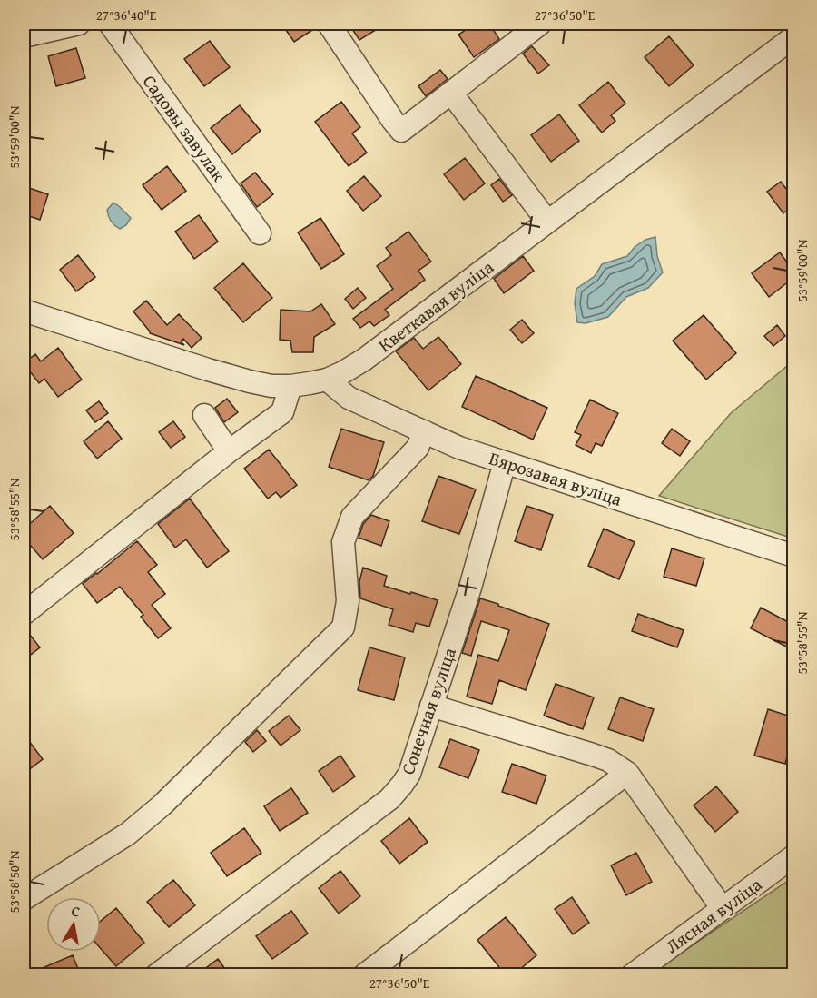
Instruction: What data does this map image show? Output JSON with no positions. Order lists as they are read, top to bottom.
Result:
{
  "streets": {
    "street": [
      "Садовы завулак",
      "Кветкавая вуліца",
      "Бярозавая вуліца",
      "Сонечная вуліца",
      "Лясная вуліца"
    ]
  },
  "crossings": [
    ["Кветкавая вуліца", "Бярозавая вуліца"],
    ["Бярозавая вуліца", "Сонечная вуліца"]
  ],
  "north": "top",
  "coordinates": [
    "27°36'40\"E",
    "27°36'50\"E",
    "53°59'00\"N",
    "53°58'55\"N",
    "53°58'50\"N"
  ]
}
